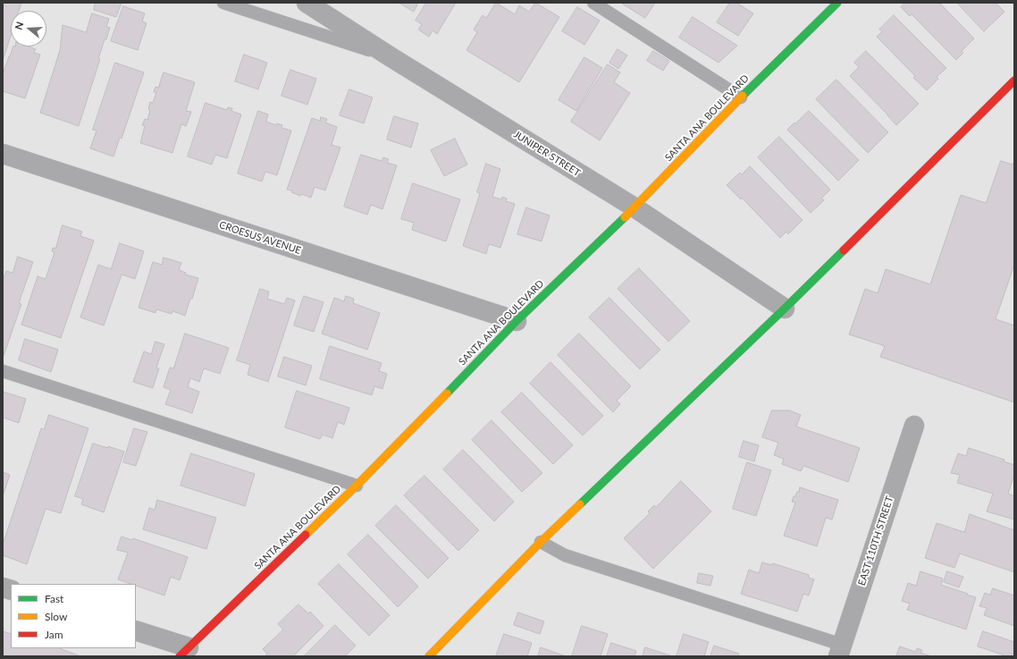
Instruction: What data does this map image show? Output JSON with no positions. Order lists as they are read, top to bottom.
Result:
{
  "streets": {
    "street": [
      "SANTA ANA BOULEVARD",
      "JUNIPER STREET",
      "CROESUS AVENUE",
      "EAST 110TH STREET"
    ]
  },
  "crossings": [
    ["SANTA ANA BOULEVARD", "JUNIPER STREET"],
    ["SANTA ANA BOULEVARD", "CROESUS AVENUE"]
  ],
  "legend": ["Fast", "Slow", "Jam"],
  "north": "left"
}
